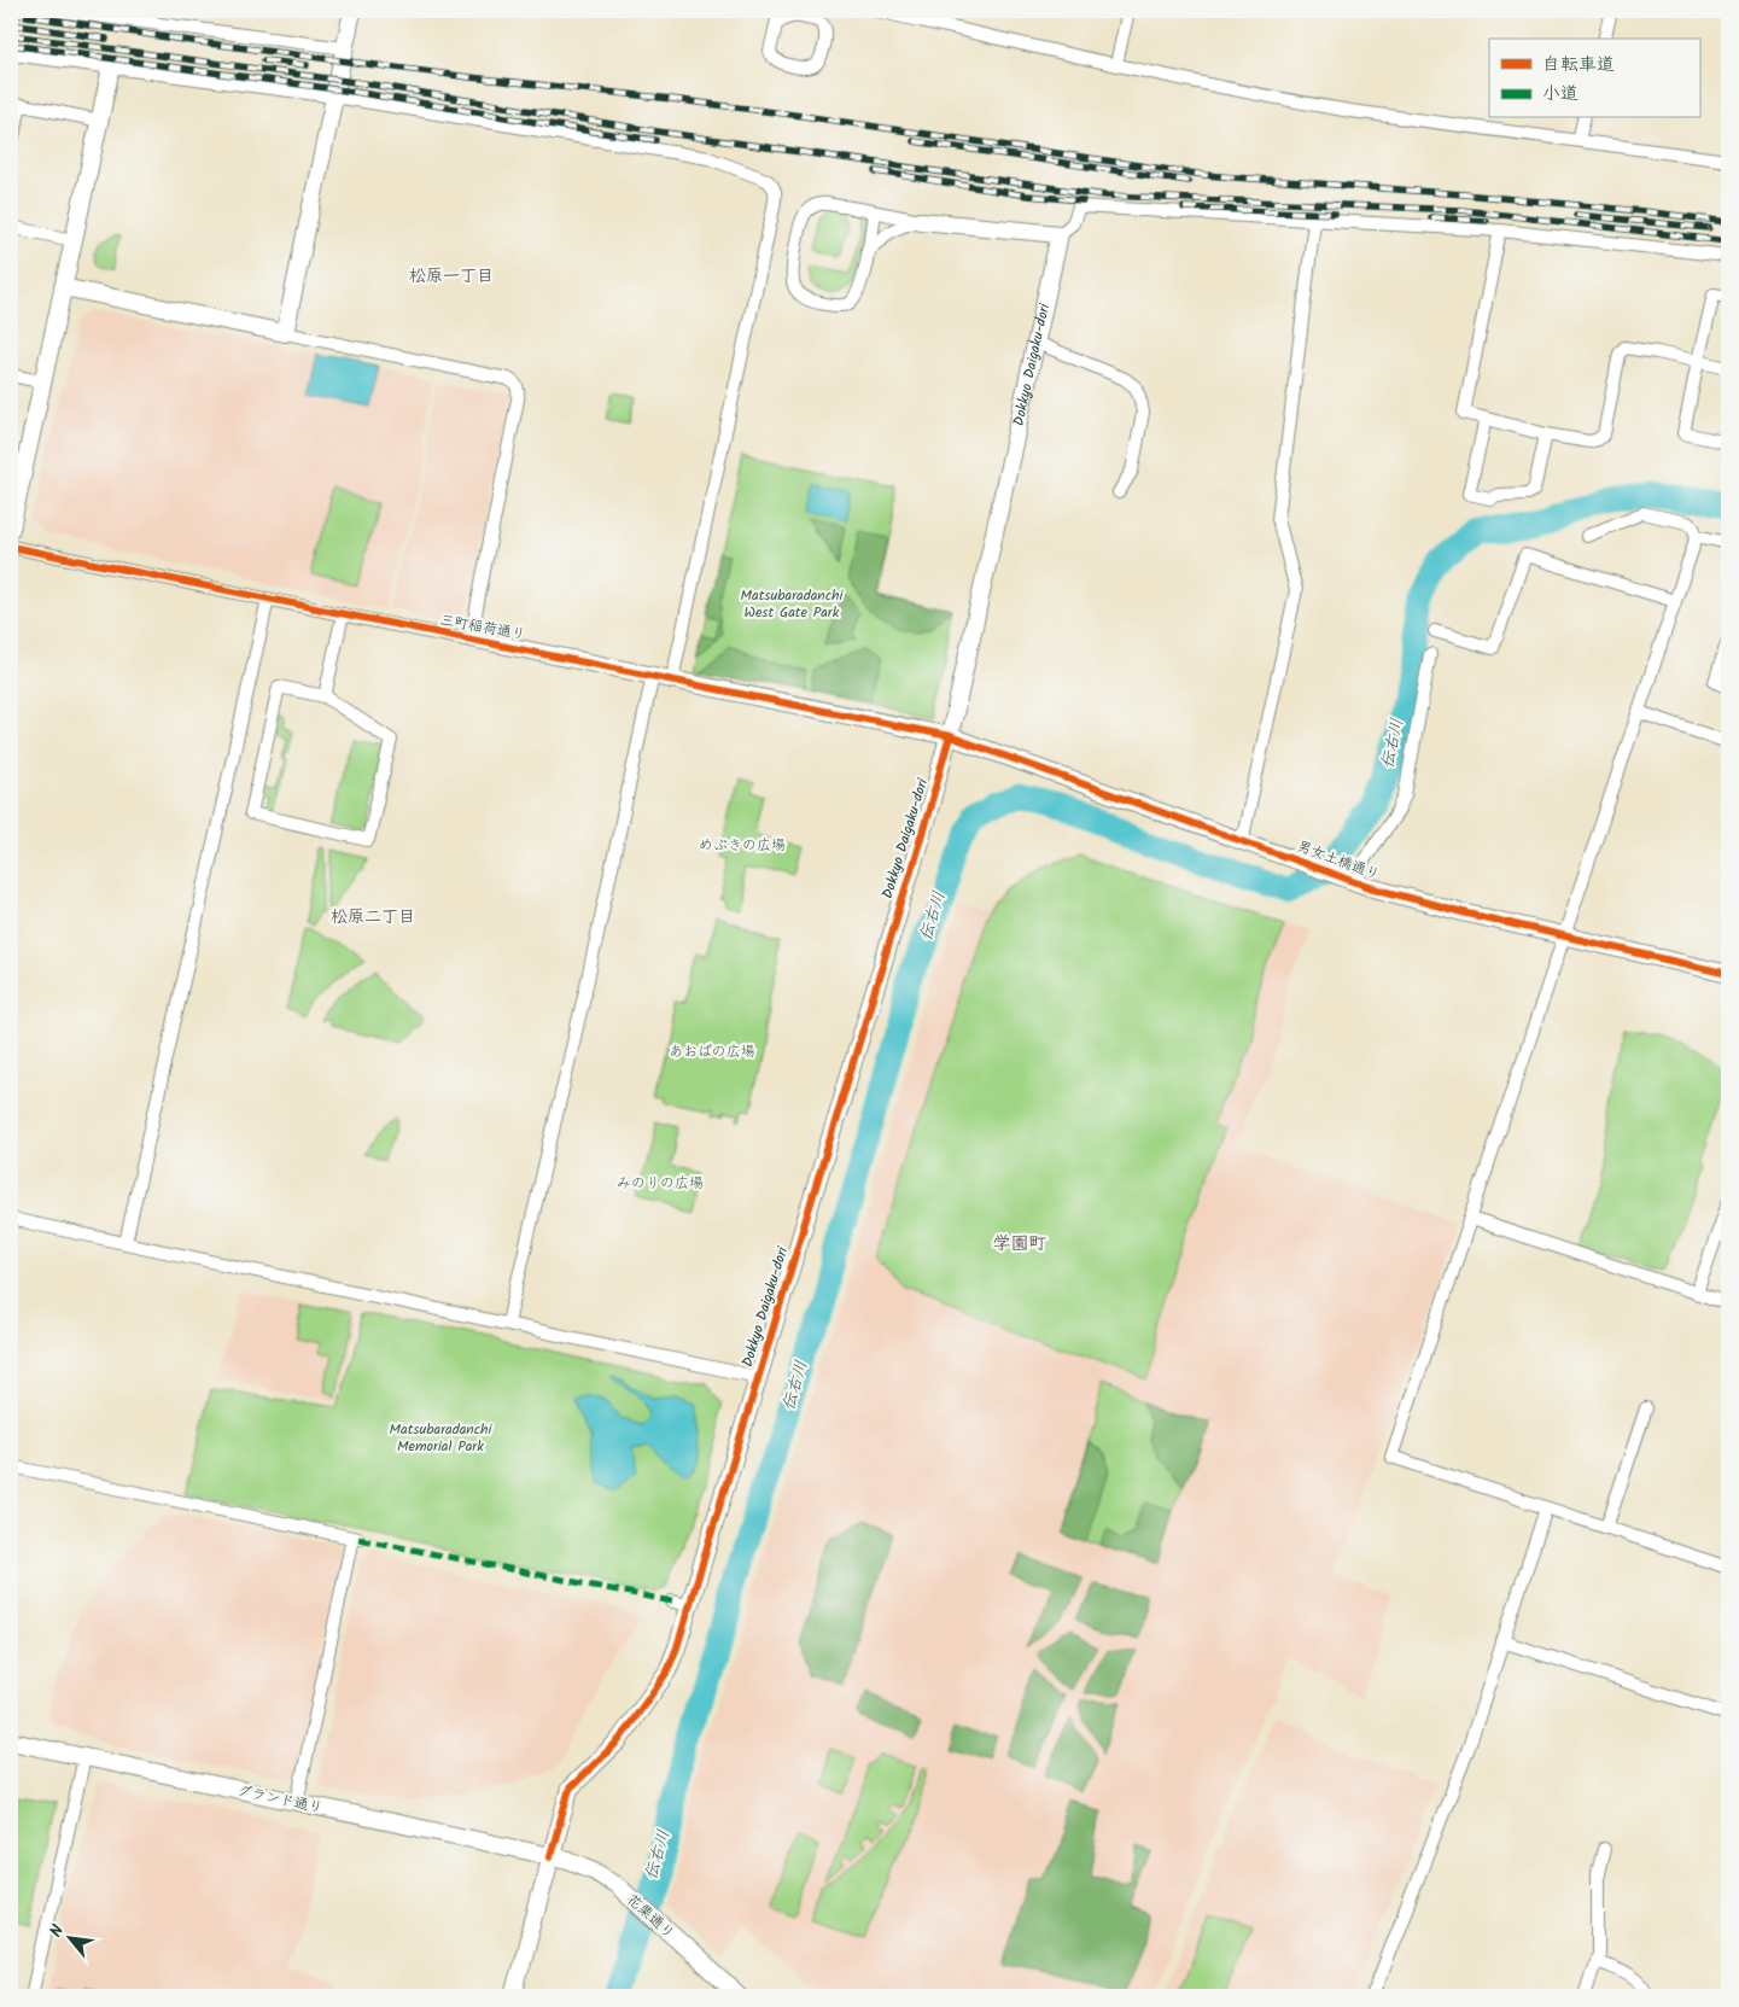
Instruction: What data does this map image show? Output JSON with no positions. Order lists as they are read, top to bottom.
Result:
{
  "streets": {
    "street": [
      "Dokkyo Daigaku-dori",
      "三町稲荷通り",
      "男女土橋通り",
      "グランド通り",
      "花栗通り"
    ]
  },
  "crossings": [
    ["Dokkyo Daigaku-dori", "三町稲荷通り"],
    ["Dokkyo Daigaku-dori", "男女土橋通り"],
    ["Dokkyo Daigaku-dori", "グランド通り"],
    ["Dokkyo Daigaku-dori", "花栗通り"],
    ["三町稲荷通り", "男女土橋通り"],
    ["グランド通り", "花栗通り"]
  ],
  "districts": ["松原一丁目", "松原二丁目", "学園町"],
  "water": ["伝右川"],
  "parks": [
    "Matsubaradanchi West Gate Park",
    "めぶきの広場",
    "あおばの広場",
    "みのりの広場",
    "Matsubaradanchi Memorial Park"
  ],
  "legend": ["自転車道", "小道"],
  "north": "top left"
}
